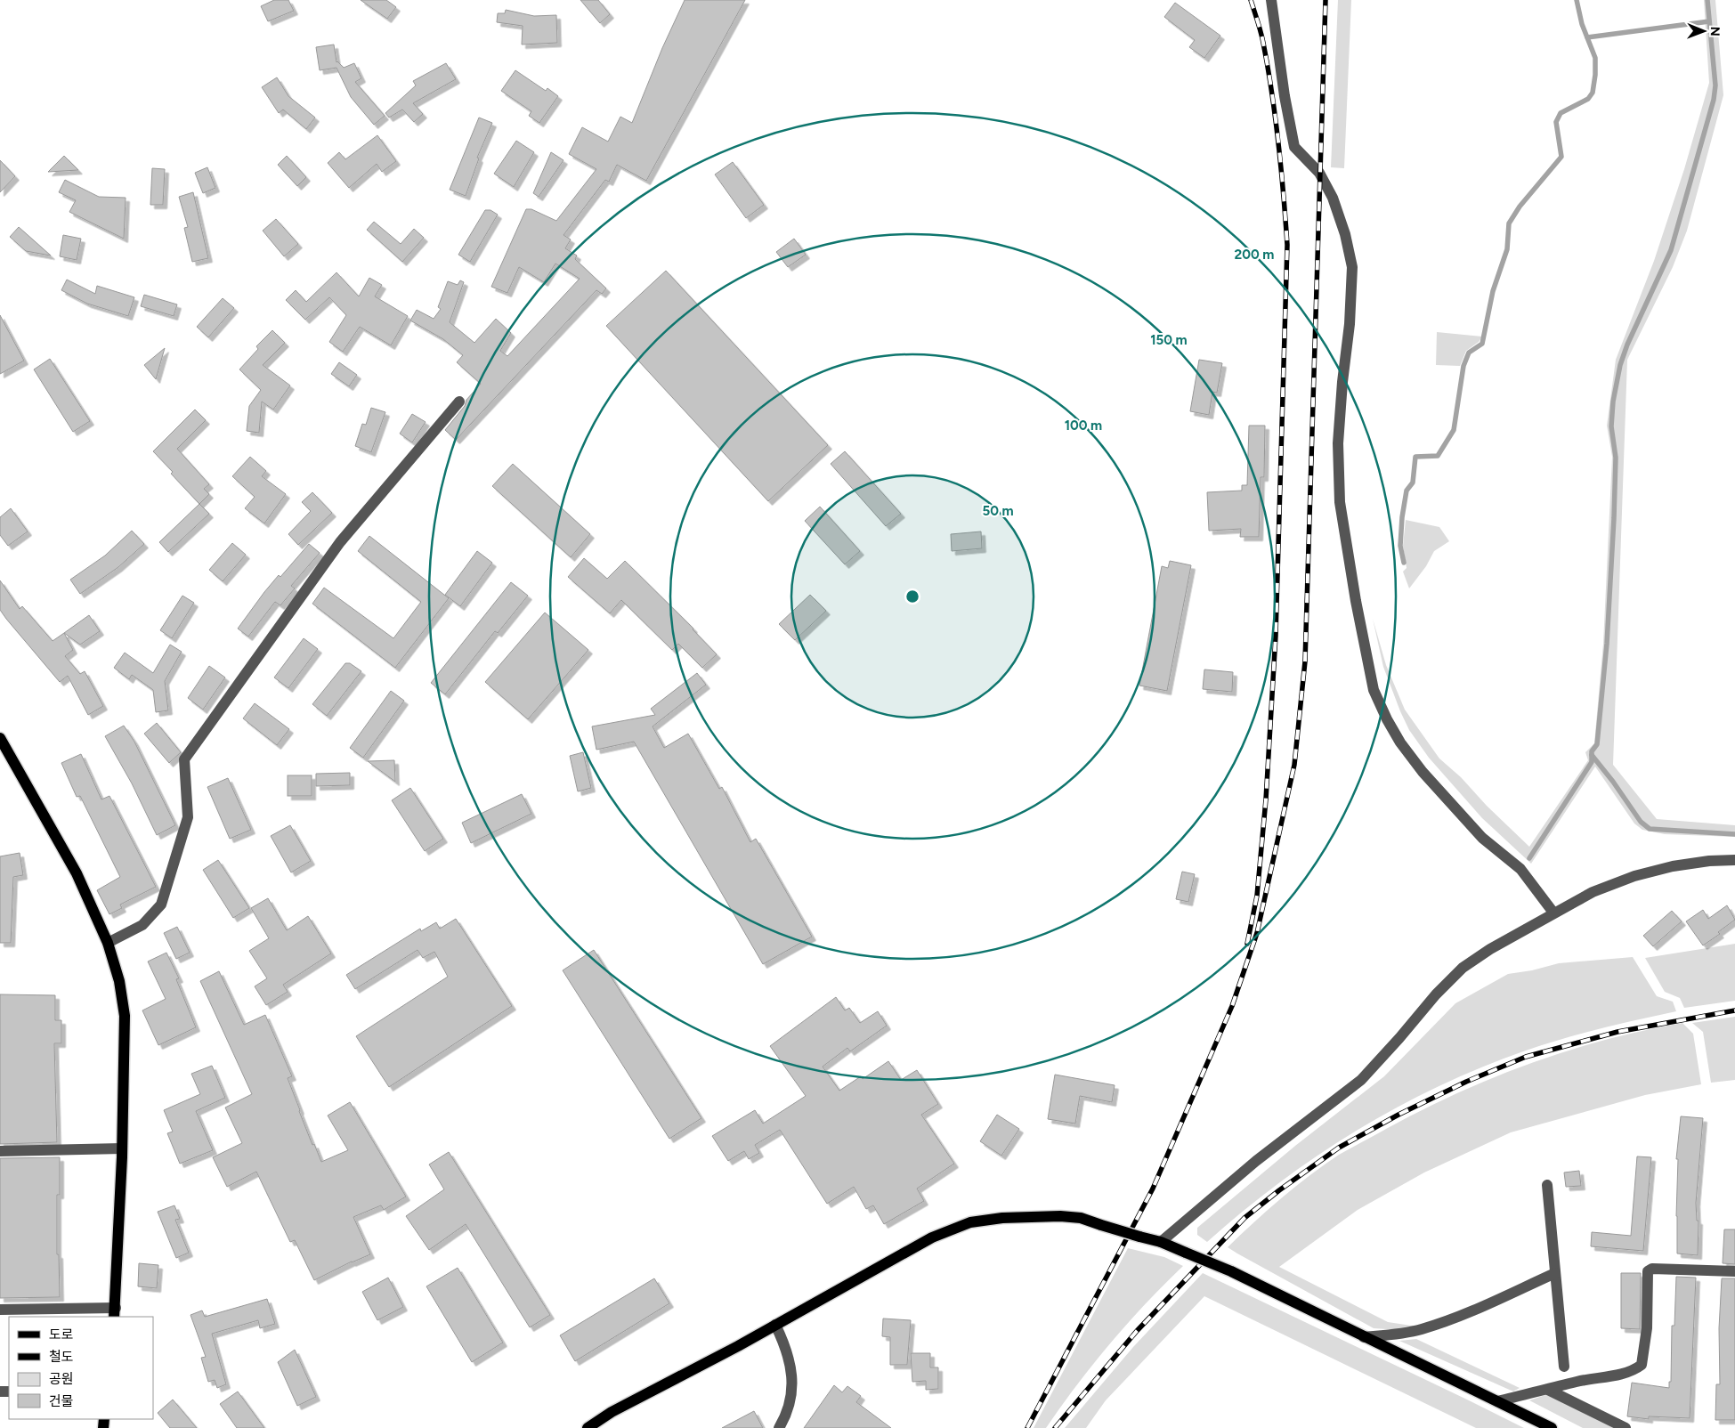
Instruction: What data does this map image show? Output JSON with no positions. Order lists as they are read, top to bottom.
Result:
{
  "legend": [
    "도로",
    "철도",
    "공원",
    "건물"
  ],
  "north": "right",
  "rings": [
    "200 m",
    "150 m",
    "100 m",
    "50 m"
  ]
}
